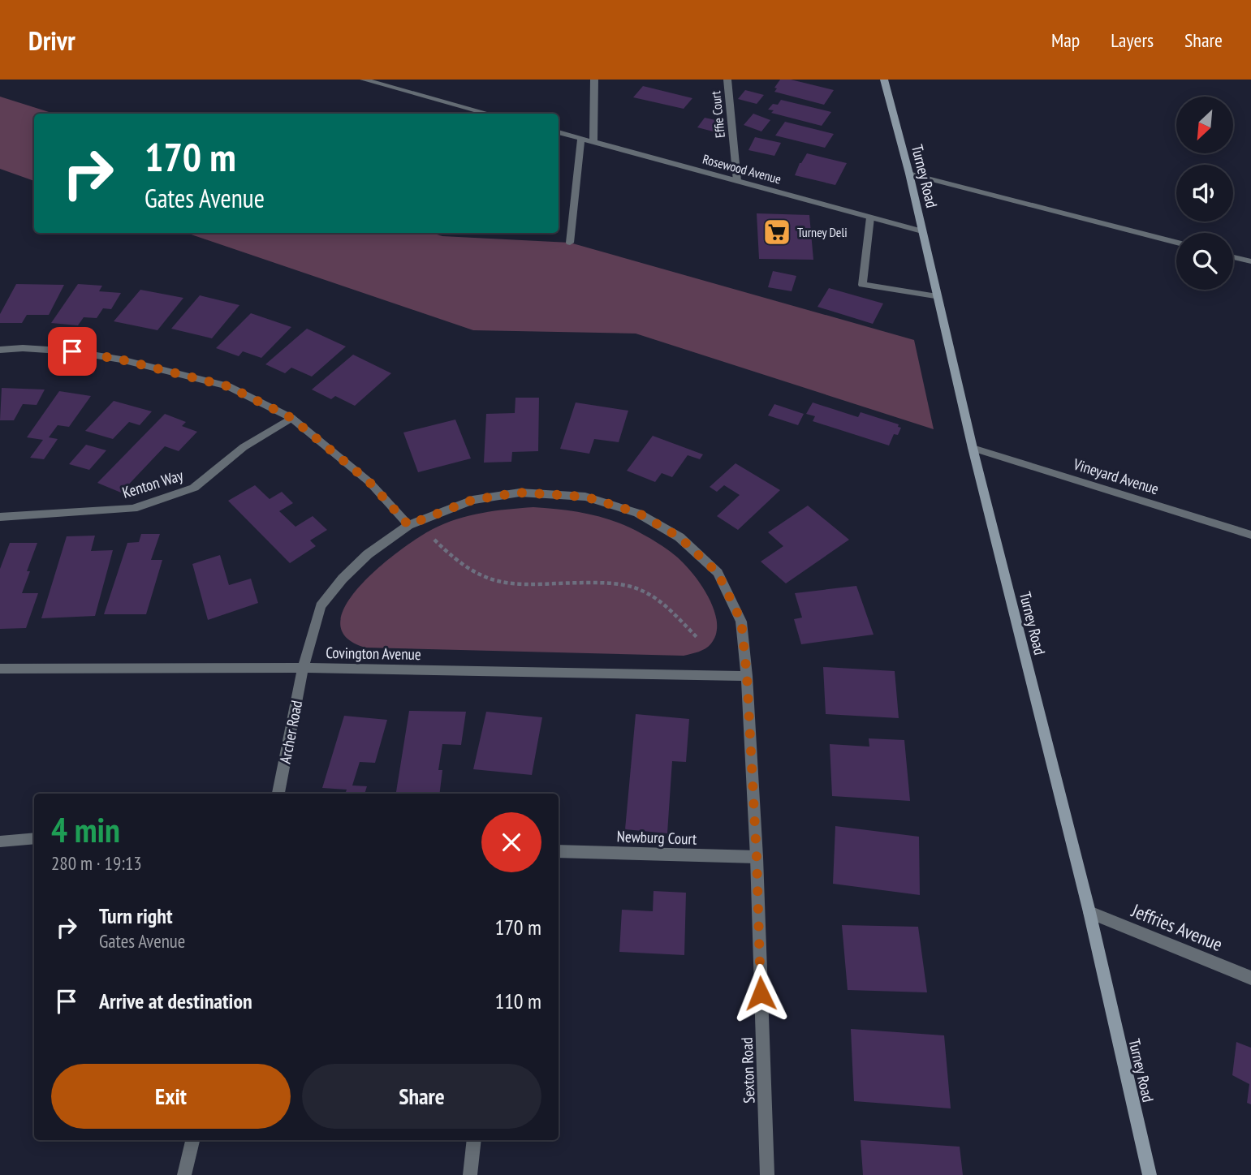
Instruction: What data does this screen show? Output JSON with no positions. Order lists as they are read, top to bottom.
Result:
{
  "streets": {
    "main road": ["Turney Road"],
    "street": [
      "Effie Court",
      "Rosewood Avenue",
      "Vineyard Avenue",
      "Kenton Way",
      "Covington Avenue",
      "Archer Road",
      "Newburg Court",
      "Jeffries Avenue",
      "Sexton Road"
    ]
  },
  "crossings": [
    ["Effie Court", "Rosewood Avenue"],
    ["Rosewood Avenue", "Turney Road"],
    ["Turney Road", "Vineyard Avenue"],
    ["Turney Road", "Jeffries Avenue"],
    ["Covington Avenue", "Archer Road"],
    ["Covington Avenue", "Sexton Road"],
    ["Archer Road", "Sexton Road"],
    ["Newburg Court", "Sexton Road"]
  ],
  "places": {
    "supermarket": ["Turney Deli"]
  },
  "north": "bottom left",
  "page": {
    "header": "Drivr",
    "nav": ["Map", "Layers", "Share"],
    "turn": ["170 m", "Gates Avenue"],
    "heading": ["4 min", "280 m · 19:13"],
    "list": [
      {
        "name": "Turn right",
        "note": "Gates Avenue",
        "value": "170 m"
      },
      {
        "name": "Arrive at destination",
        "value": "110 m"
      }
    ],
    "buttons": ["Exit", "Share"]
  }
}
